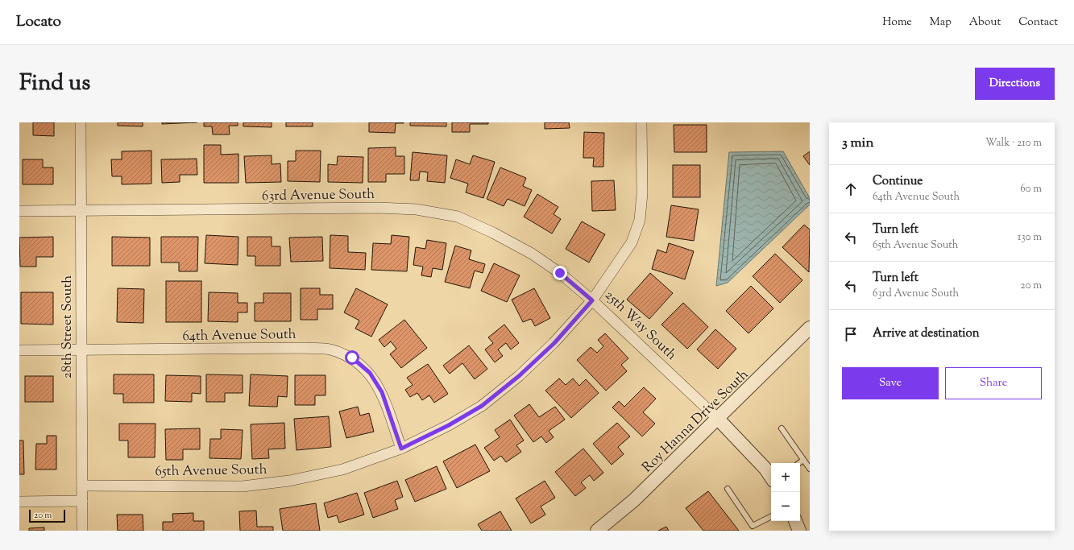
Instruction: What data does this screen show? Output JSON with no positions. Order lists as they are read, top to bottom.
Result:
{
  "streets": {
    "street": [
      "63rd Avenue South",
      "25th Way South",
      "28th Street South",
      "64th Avenue South",
      "Roy Hanna Drive South",
      "65th Avenue South"
    ]
  },
  "crossings": [
    ["63rd Avenue South", "25th Way South"],
    ["63rd Avenue South", "28th Street South"],
    ["63rd Avenue South", "65th Avenue South"],
    ["25th Way South", "Roy Hanna Drive South"],
    ["25th Way South", "65th Avenue South"],
    ["28th Street South", "64th Avenue South"],
    ["28th Street South", "65th Avenue South"],
    ["64th Avenue South", "65th Avenue South"]
  ],
  "scale_bar": "20 m",
  "page": {
    "header": "Locato",
    "nav": [
      "Home",
      "Map",
      "About",
      "Contact"
    ],
    "title": "Find us",
    "buttons": [
      "Directions",
      ["Save", "Share"]
    ],
    "heading": ["3 min", "Walk · 210 m"],
    "list": [
      ["Continue", "64th Avenue South", "60 m"],
      ["Turn left", "65th Avenue South", "130 m"],
      ["Turn left", "63rd Avenue South", "20 m"],
      "Arrive at destination"
    ],
    "map_buttons": ["+", "−"],
    "scale": "20 m"
  }
}
